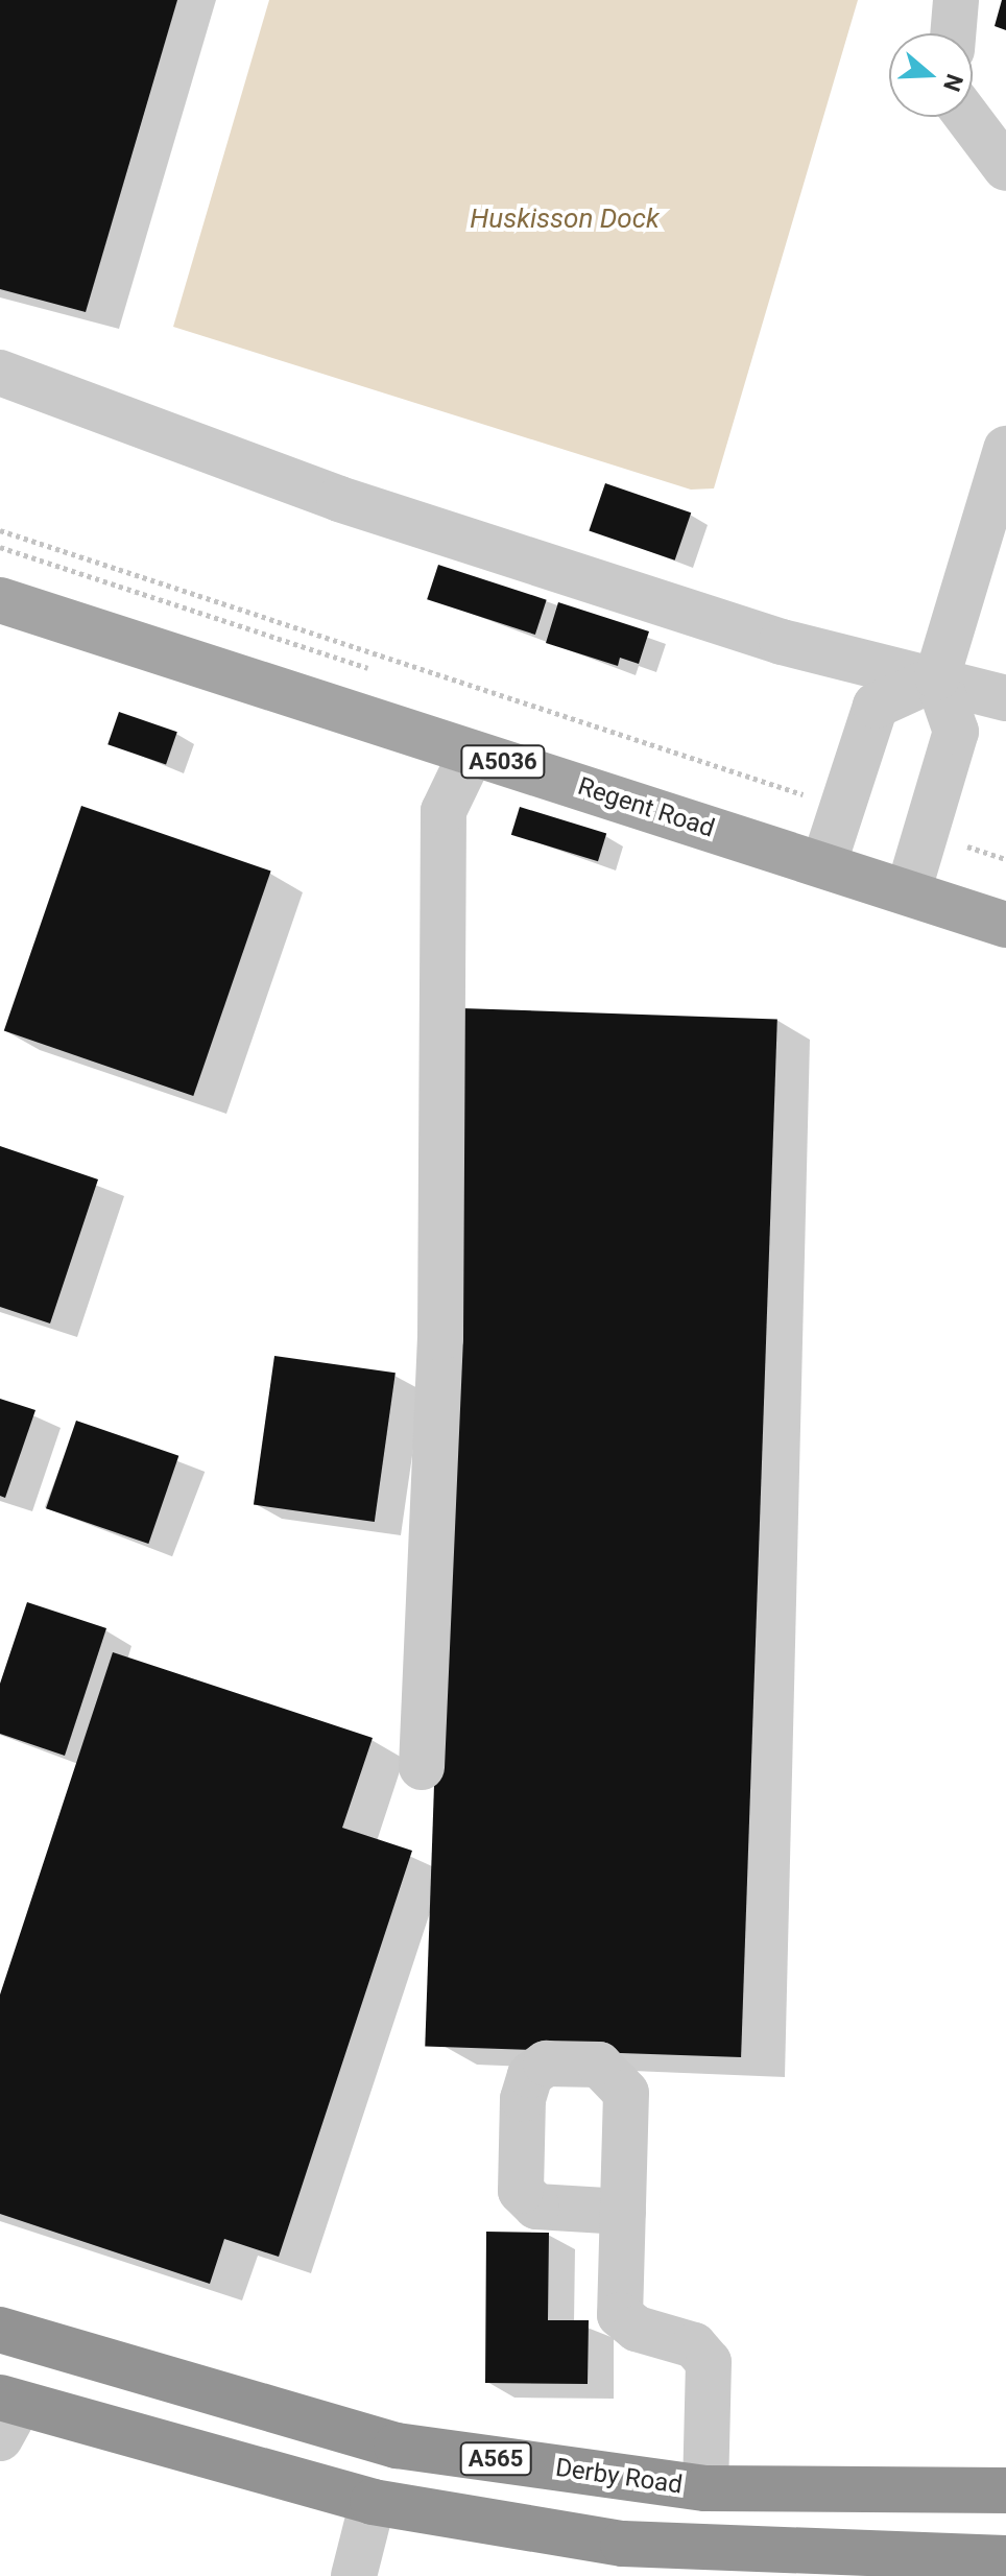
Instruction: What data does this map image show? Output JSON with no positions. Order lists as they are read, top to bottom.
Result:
{
  "streets": {
    "highway": ["A565", "Derby Road"],
    "main road": ["A5036", "Regent Road"]
  },
  "water": ["Huskisson Dock"],
  "north": "right"
}
